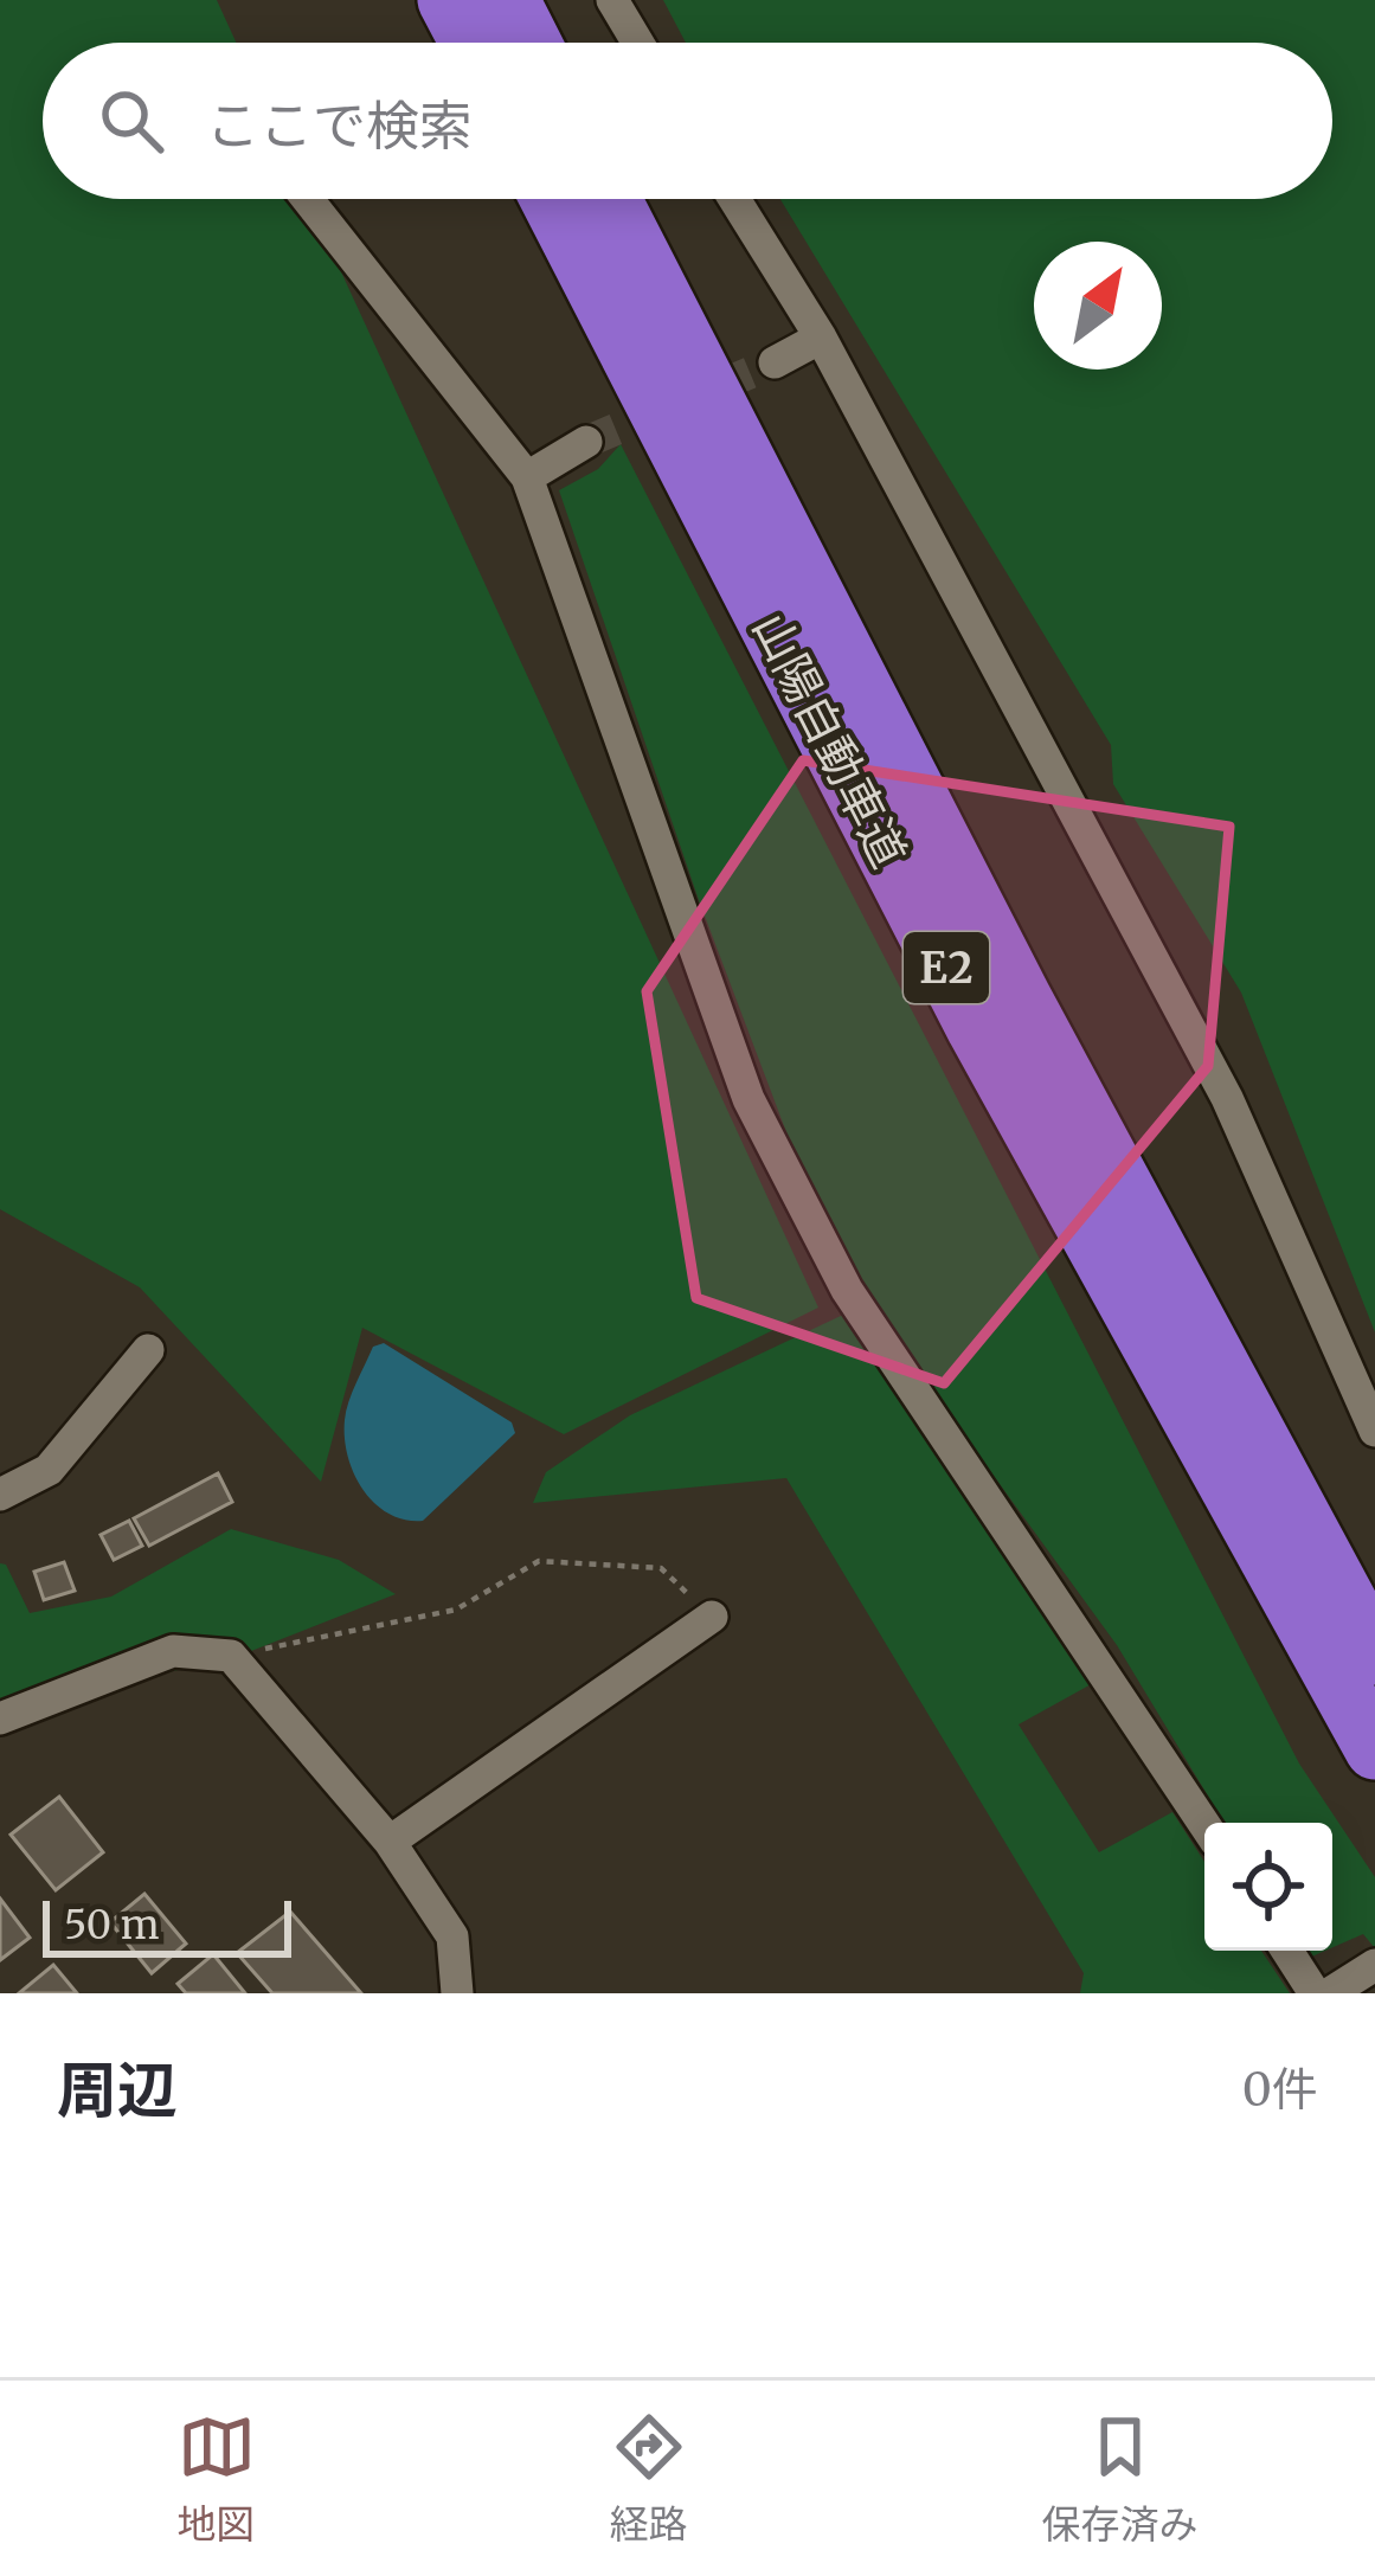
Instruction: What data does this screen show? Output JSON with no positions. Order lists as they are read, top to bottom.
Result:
{
  "streets": {
    "highway": ["山陽自動車道", "E2"]
  },
  "scale_bar": "50 m",
  "north": "top right",
  "page": {
    "search": "ここで検索",
    "scale": "50 m",
    "heading": ["周辺", "0件"],
    "nav": ["地図", "経路", "保存済み"]
  }
}
